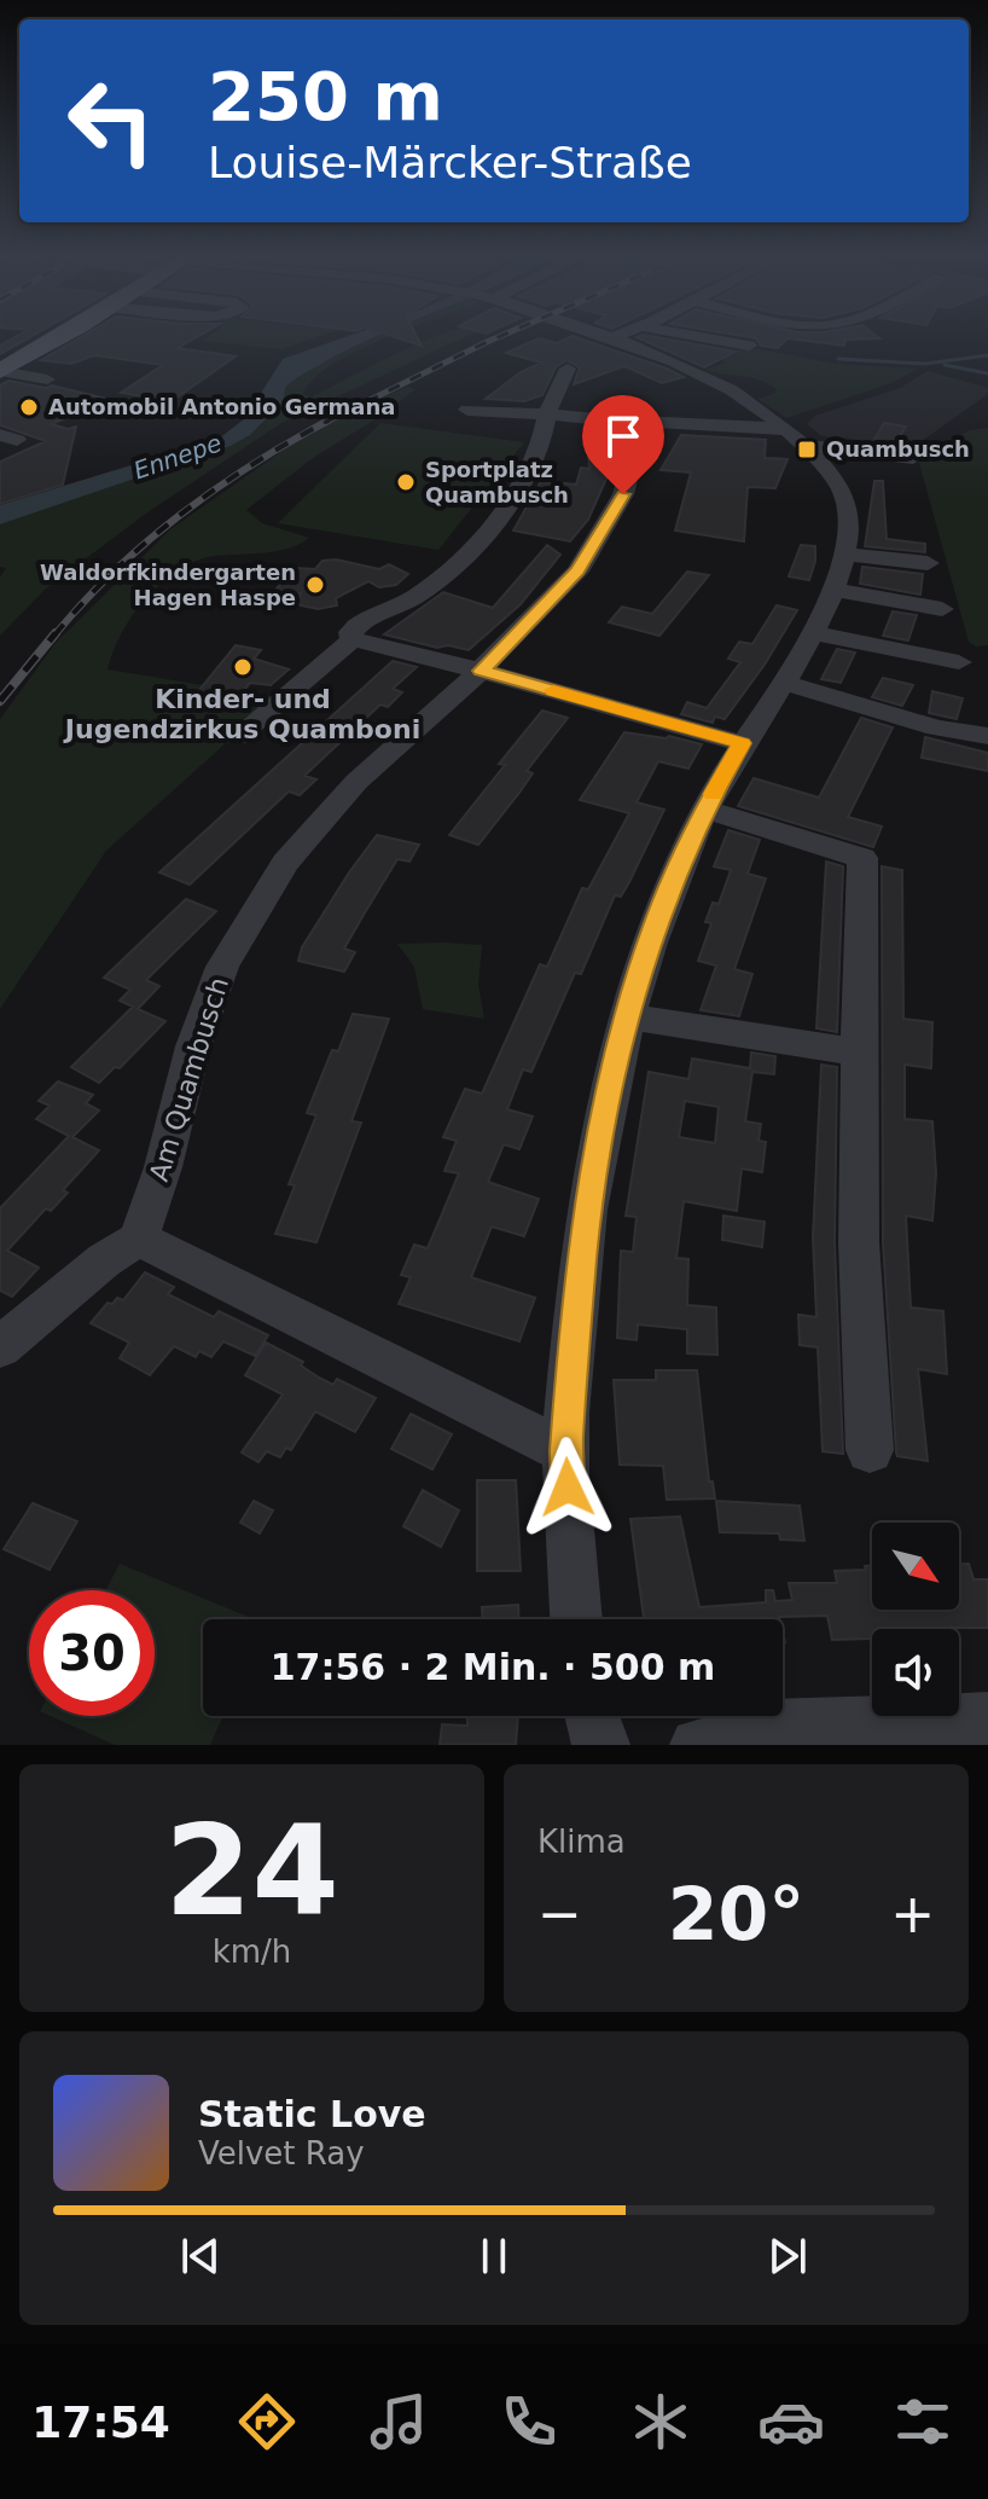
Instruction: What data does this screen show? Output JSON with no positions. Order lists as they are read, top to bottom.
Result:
{
  "streets": {
    "street": ["Am Quambusch"]
  },
  "water": ["Ennepe"],
  "places": {
    "other": [
      "Automobil Antonio Germana",
      "Sportplatz Quambusch",
      "Waldorfkindergarten Hagen Haspe",
      "Kinder- und Jugendzirkus Quamboni"
    ],
    "transit": ["Quambusch"]
  },
  "north": "bottom right",
  "page": {
    "turn": ["250 m", "Louise-Märcker-Straße"],
    "limit": "30",
    "trip": "17:56 · 2 Min. · 500 m",
    "tile": [
      ["24", "km/h"],
      "Klima"
    ],
    "heat": ["−", "20°", "+"],
    "song": ["Static Love", "Velvet Ray"],
    "tabs": "17:54"
  }
}
